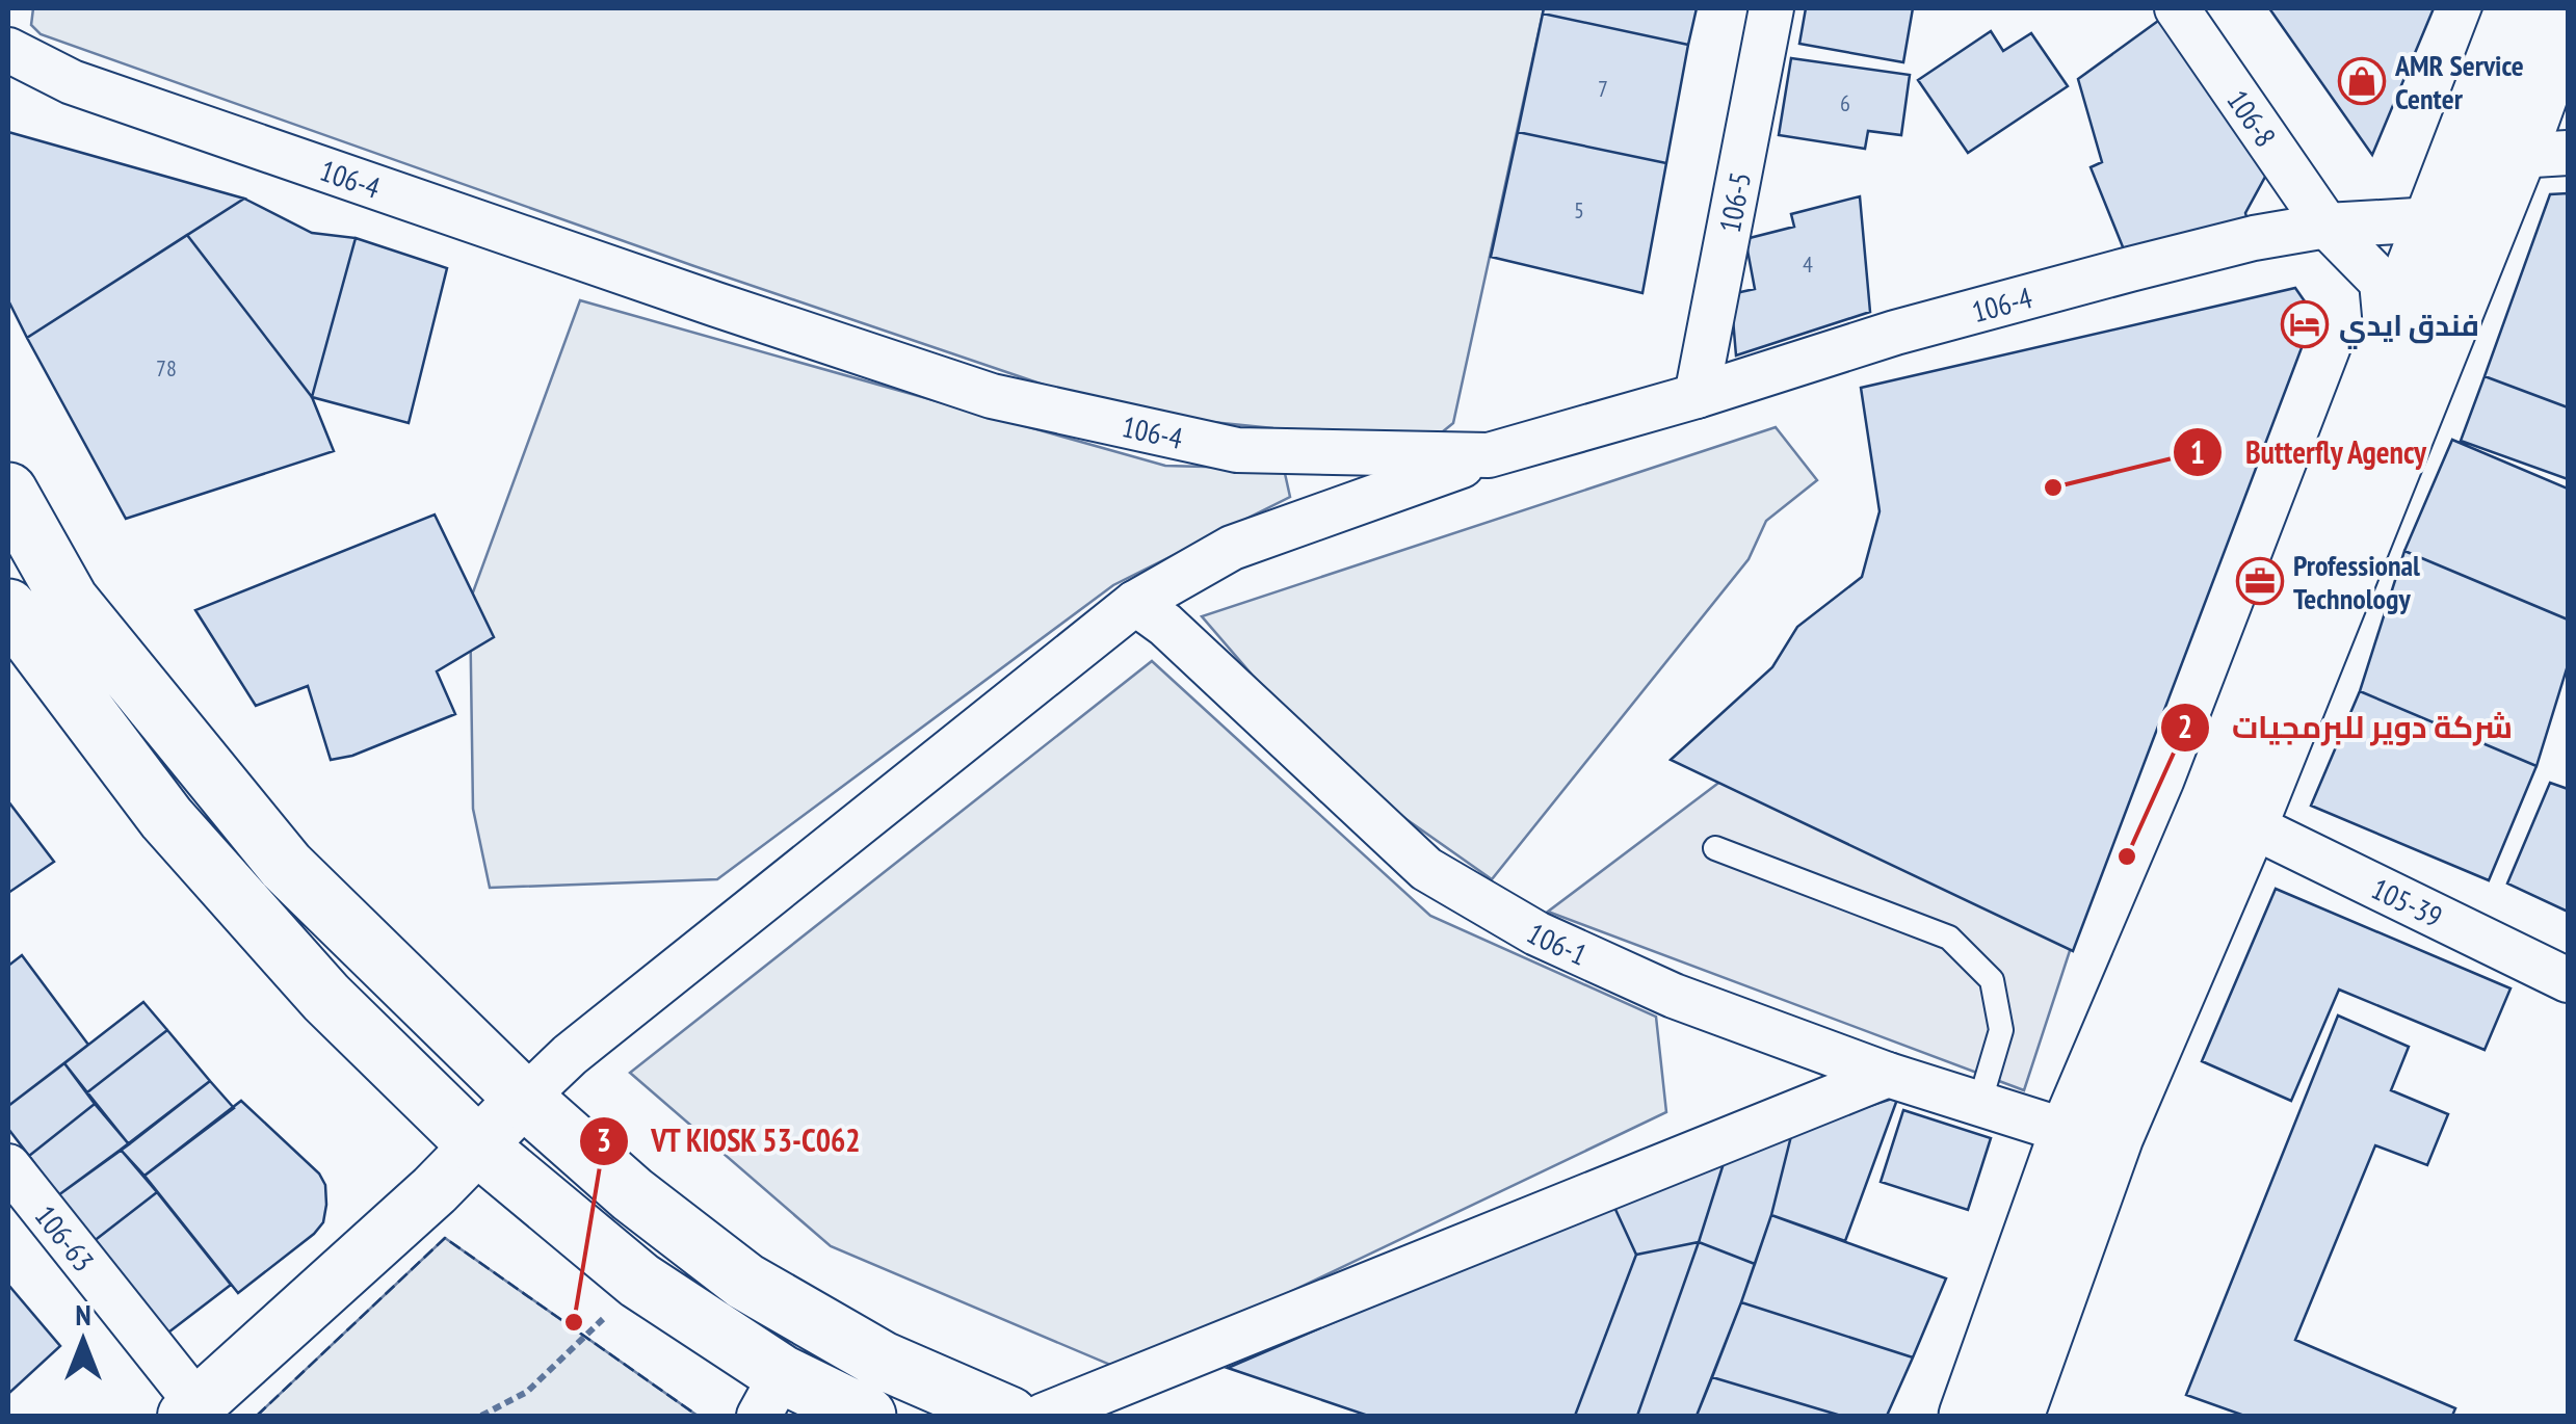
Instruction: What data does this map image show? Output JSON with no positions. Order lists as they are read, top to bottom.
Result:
{
  "streets": {
    "street": [
      "106-8",
      "106-4",
      "106-5",
      "105-39",
      "106-1",
      "106-63"
    ]
  },
  "crossings": [
    ["106-8", "106-4"],
    ["106-4", "106-5"]
  ],
  "places": {
    "shop": ["AMR Service Center"],
    "hotel": ["فندق ايدي"],
    "other": ["Butterfly Agency", "شركة دوير للبرمجيات", "VT KIOSK 53-C062"],
    "office": ["Professional Technology"]
  },
  "house_numbers": [
    "7",
    "6",
    "5",
    "4",
    "78"
  ],
  "north": "top"
}
